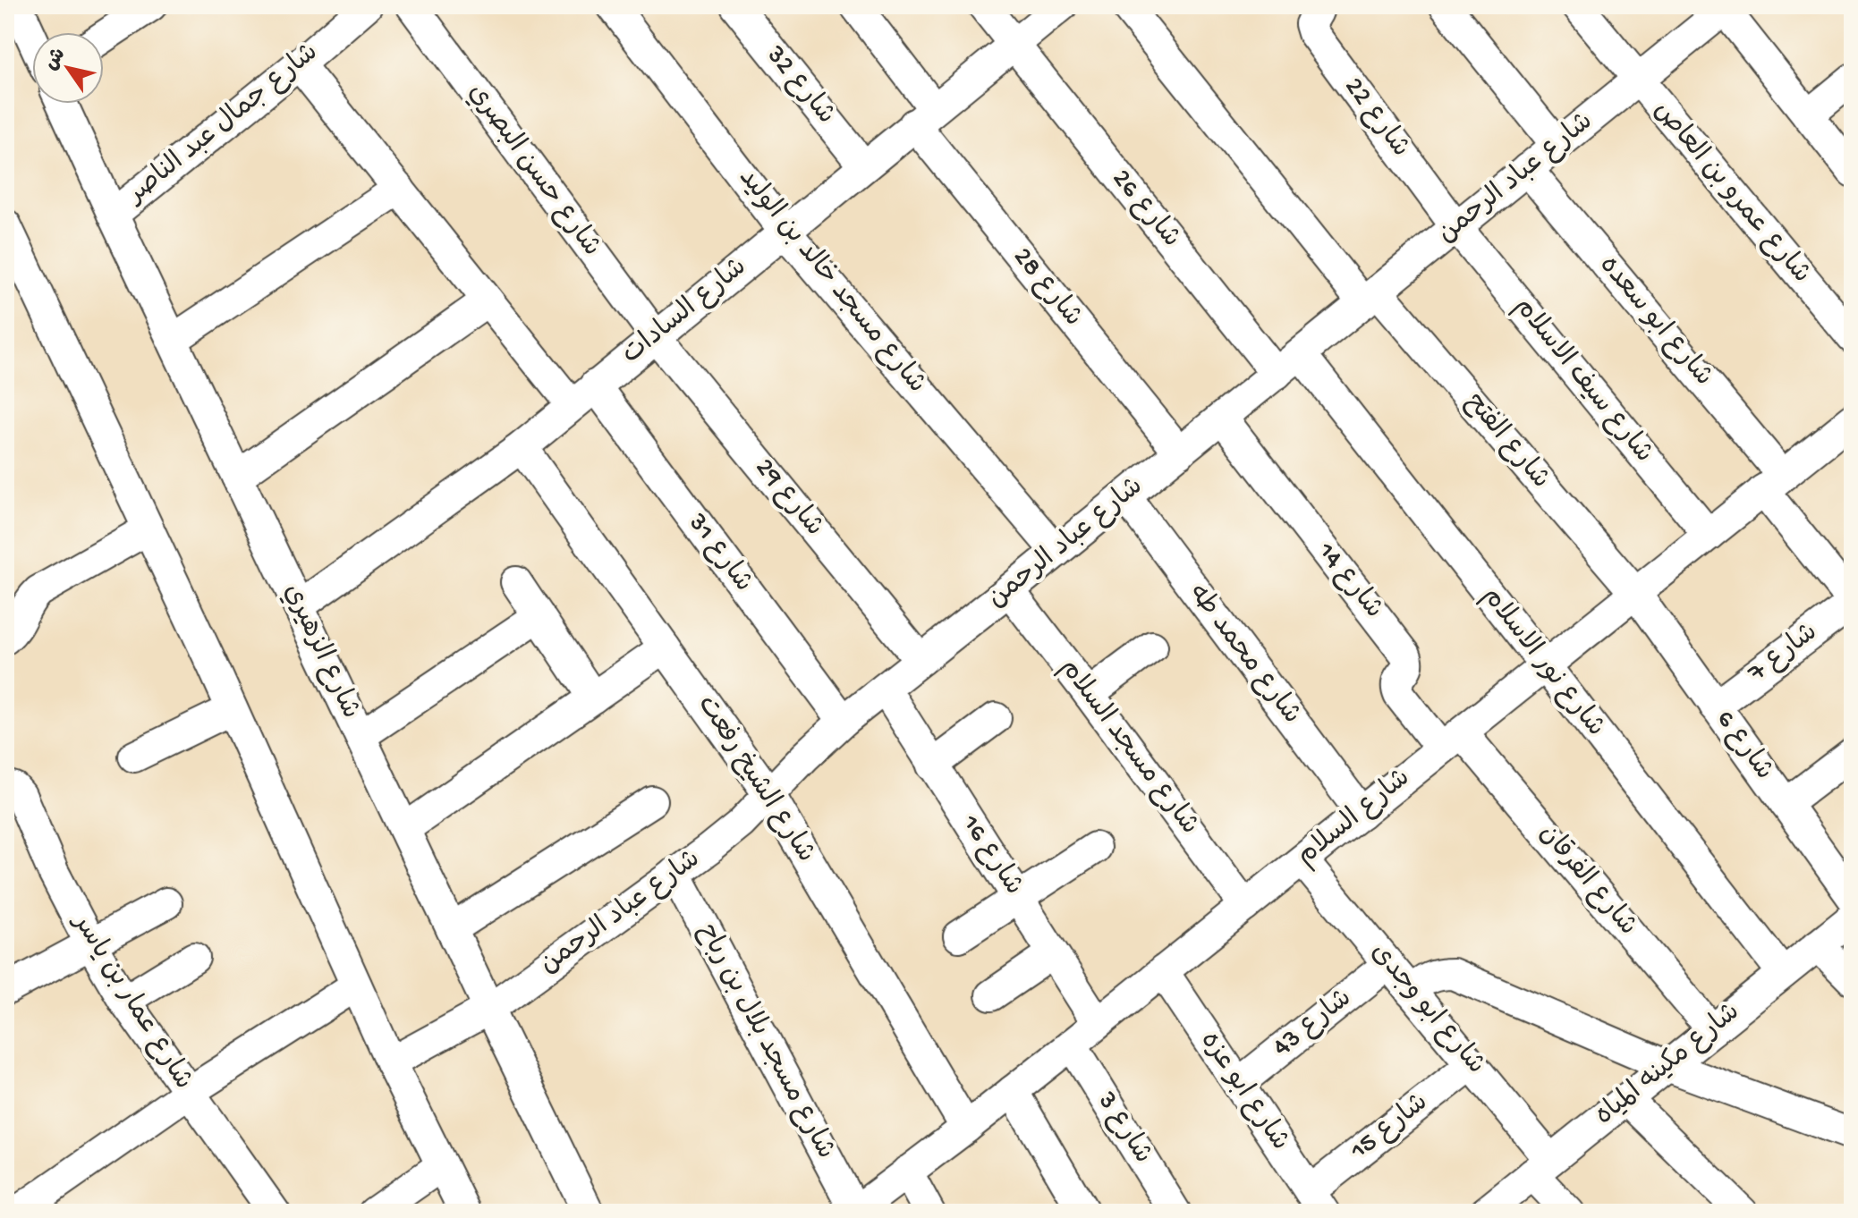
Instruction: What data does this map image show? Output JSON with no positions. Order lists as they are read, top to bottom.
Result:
{
  "streets": {
    "street": [
      "شارع 32",
      "شارع 22",
      "شارع جمال عبد الناصر",
      "شارع حسن البصري",
      "شارع عباد الرحمن",
      "شارع عمرو بن العاص",
      "شارع 26",
      "شارع مسجد خالد بن الوليد",
      "شارع 28",
      "شارع السادات",
      "شارع ابو سعده",
      "شارع سيف الاسلام",
      "شارع الفتح",
      "شارع 29",
      "شارع 31",
      "شارع 14",
      "شارع الزهيري",
      "شارع 7",
      "شارع محمد طه",
      "شارع نور الاسلام",
      "شارع 6",
      "شارع مسجد السلام",
      "شارع الشيخ رفعت",
      "شارع السلام",
      "شارع 16",
      "شارع الفرقان",
      "شارع عمار بن ياسر",
      "شارع ابو وجدى",
      "شارع 43",
      "شارع مسجد بلال بن رباح",
      "شارع مكينه المياه",
      "شارع ابو عزه",
      "شارع 15",
      "شارع 3"
    ]
  },
  "crossings": [
    ["شارع 32", "شارع السادات"],
    ["شارع 22", "شارع عباد الرحمن"],
    ["شارع 22", "شارع سيف الاسلام"],
    ["شارع جمال عبد الناصر", "شارع الزهيري"],
    ["شارع حسن البصري", "شارع السادات"],
    ["شارع حسن البصري", "شارع 29"],
    ["شارع عباد الرحمن", "شارع عمرو بن العاص"],
    ["شارع عباد الرحمن", "شارع 26"],
    ["شارع عباد الرحمن", "شارع مسجد خالد بن الوليد"],
    ["شارع عباد الرحمن", "شارع 28"],
    ["شارع عباد الرحمن", "شارع ابو سعده"],
    ["شارع عباد الرحمن", "شارع سيف الاسلام"],
    ["شارع عباد الرحمن", "شارع الفتح"],
    ["شارع عباد الرحمن", "شارع 29"],
    ["شارع عباد الرحمن", "شارع 31"],
    ["شارع عباد الرحمن", "شارع 14"],
    ["شارع عباد الرحمن", "شارع الزهيري"],
    ["شارع عباد الرحمن", "شارع محمد طه"],
    ["شارع عباد الرحمن", "شارع نور الاسلام"],
    ["شارع عباد الرحمن", "شارع مسجد السلام"],
    ["شارع عباد الرحمن", "شارع الشيخ رفعت"],
    ["شارع عباد الرحمن", "شارع 16"],
    ["شارع عباد الرحمن", "شارع مسجد بلال بن رباح"],
    ["شارع 26", "شارع السادات"],
    ["شارع مسجد خالد بن الوليد", "شارع السادات"],
    ["شارع 28", "شارع السادات"],
    ["شارع السادات", "شارع 29"],
    ["شارع السادات", "شارع 31"],
    ["شارع السادات", "شارع الزهيري"],
    ["شارع السادات", "شارع الشيخ رفعت"],
    ["شارع ابو سعده", "شارع 7"],
    ["شارع ابو سعده", "شارع السلام"],
    ["شارع سيف الاسلام", "شارع السلام"],
    ["شارع الفتح", "شارع 6"],
    ["شارع الفتح", "شارع السلام"],
    ["شارع 14", "شارع السلام"],
    ["شارع 14", "شارع الفرقان"],
    ["شارع 7", "شارع 6"],
    ["شارع محمد طه", "شارع السلام"],
    ["شارع نور الاسلام", "شارع السلام"],
    ["شارع نور الاسلام", "شارع مكينه المياه"],
    ["شارع 6", "شارع السلام"],
    ["شارع مسجد السلام", "شارع السلام"],
    ["شارع الشيخ رفعت", "شارع السلام"],
    ["شارع السلام", "شارع 16"],
    ["شارع السلام", "شارع الفرقان"],
    ["شارع السلام", "شارع ابو وجدى"],
    ["شارع السلام", "شارع مسجد بلال بن رباح"],
    ["شارع السلام", "شارع ابو عزه"],
    ["شارع السلام", "شارع 3"],
    ["شارع الفرقان", "شارع مكينه المياه"],
    ["شارع ابو وجدى", "شارع 43"],
    ["شارع ابو وجدى", "شارع مكينه المياه"],
    ["شارع ابو وجدى", "شارع 15"],
    ["شارع 43", "شارع ابو عزه"],
    ["شارع ابو عزه", "شارع 15"]
  ],
  "north": "top left"
}
